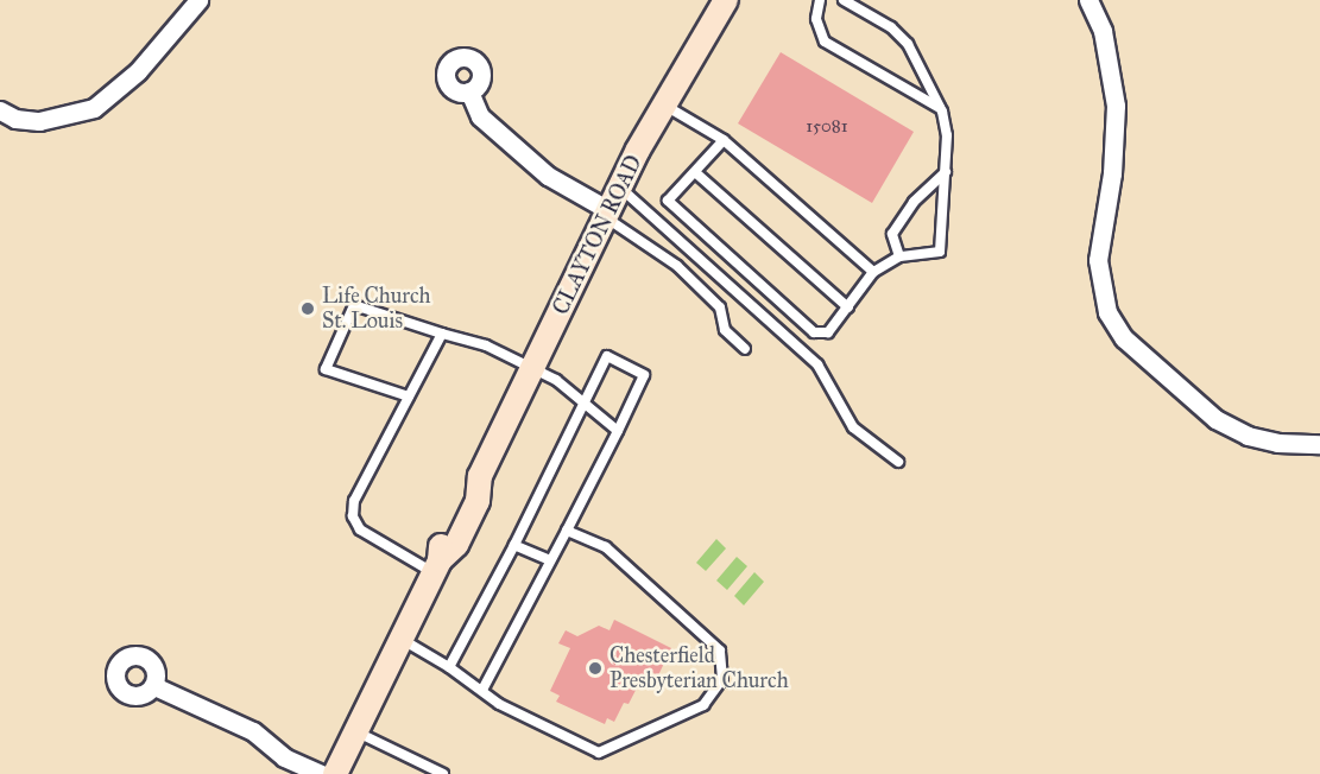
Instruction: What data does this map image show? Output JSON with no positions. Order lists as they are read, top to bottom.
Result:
{
  "streets": {
    "main road": ["CLAYTON ROAD"]
  },
  "places": ["Life Church St. Louis", "Chesterfield Presbyterian Church"],
  "house_numbers": ["15081"]
}
